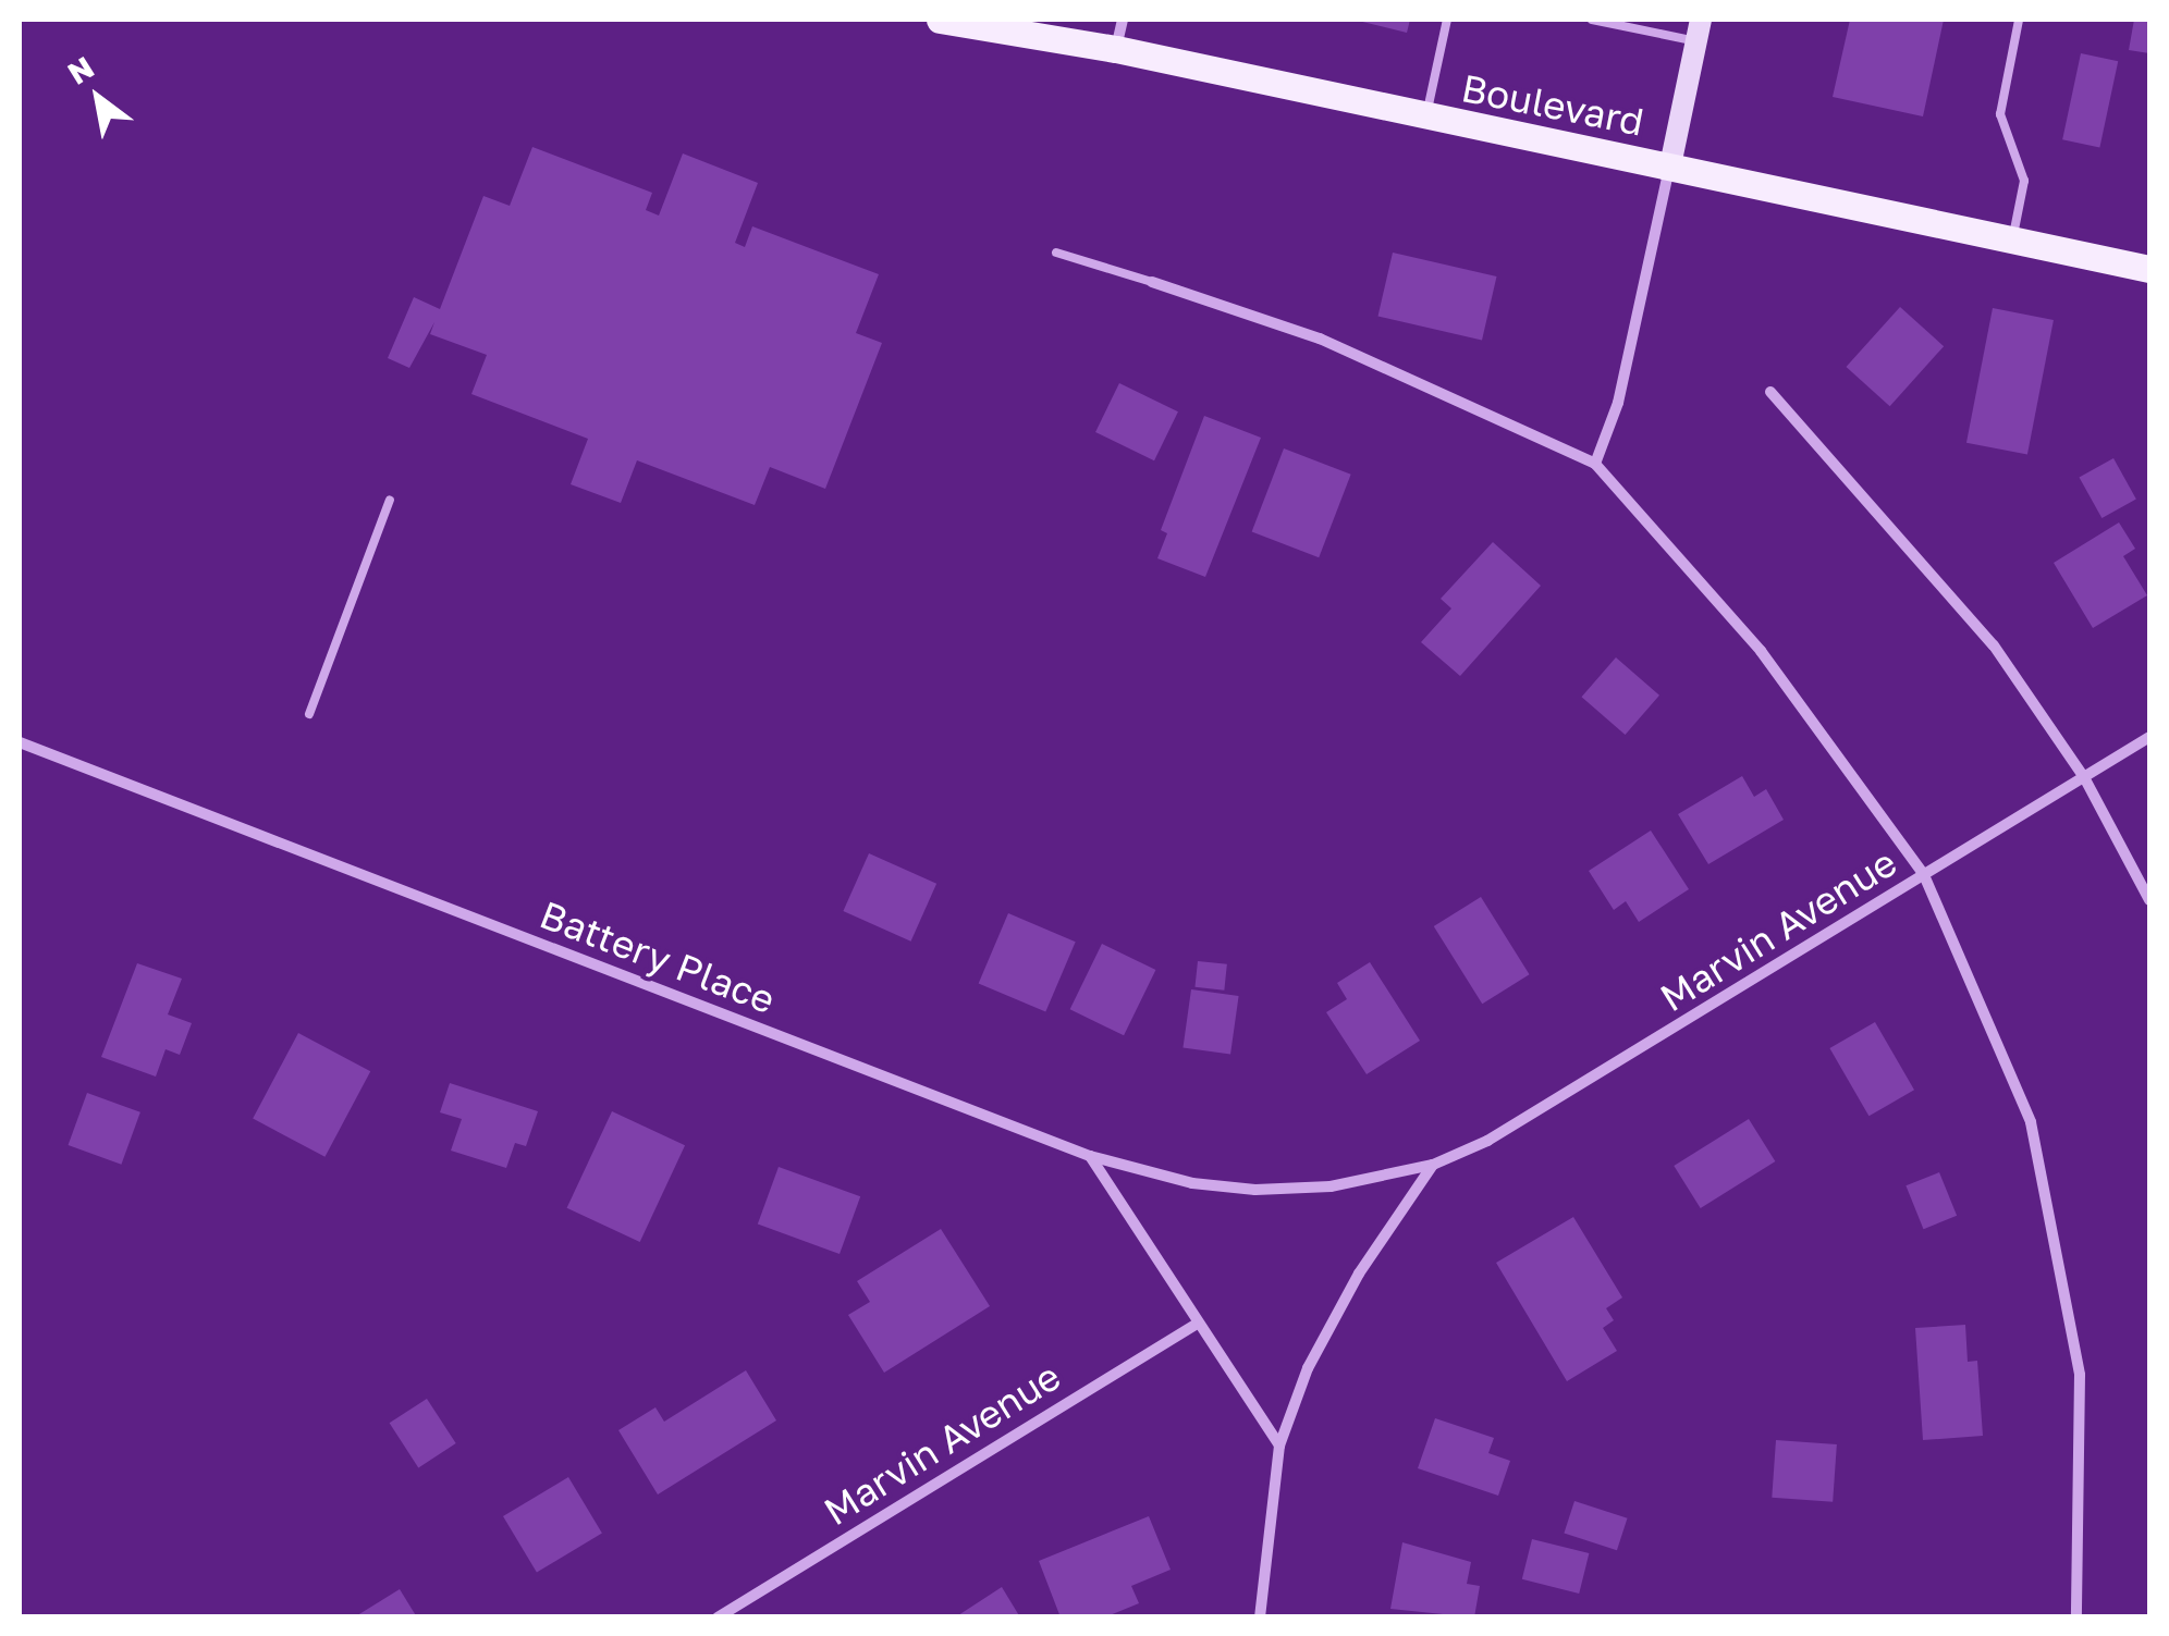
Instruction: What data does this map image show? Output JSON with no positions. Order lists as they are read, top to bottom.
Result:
{
  "streets": {
    "main road": ["Boulevard"],
    "street": ["Marvin Avenue", "Battery Place"]
  },
  "crossings": [
    ["Marvin Avenue", "Battery Place"]
  ],
  "north": "top left"
}
